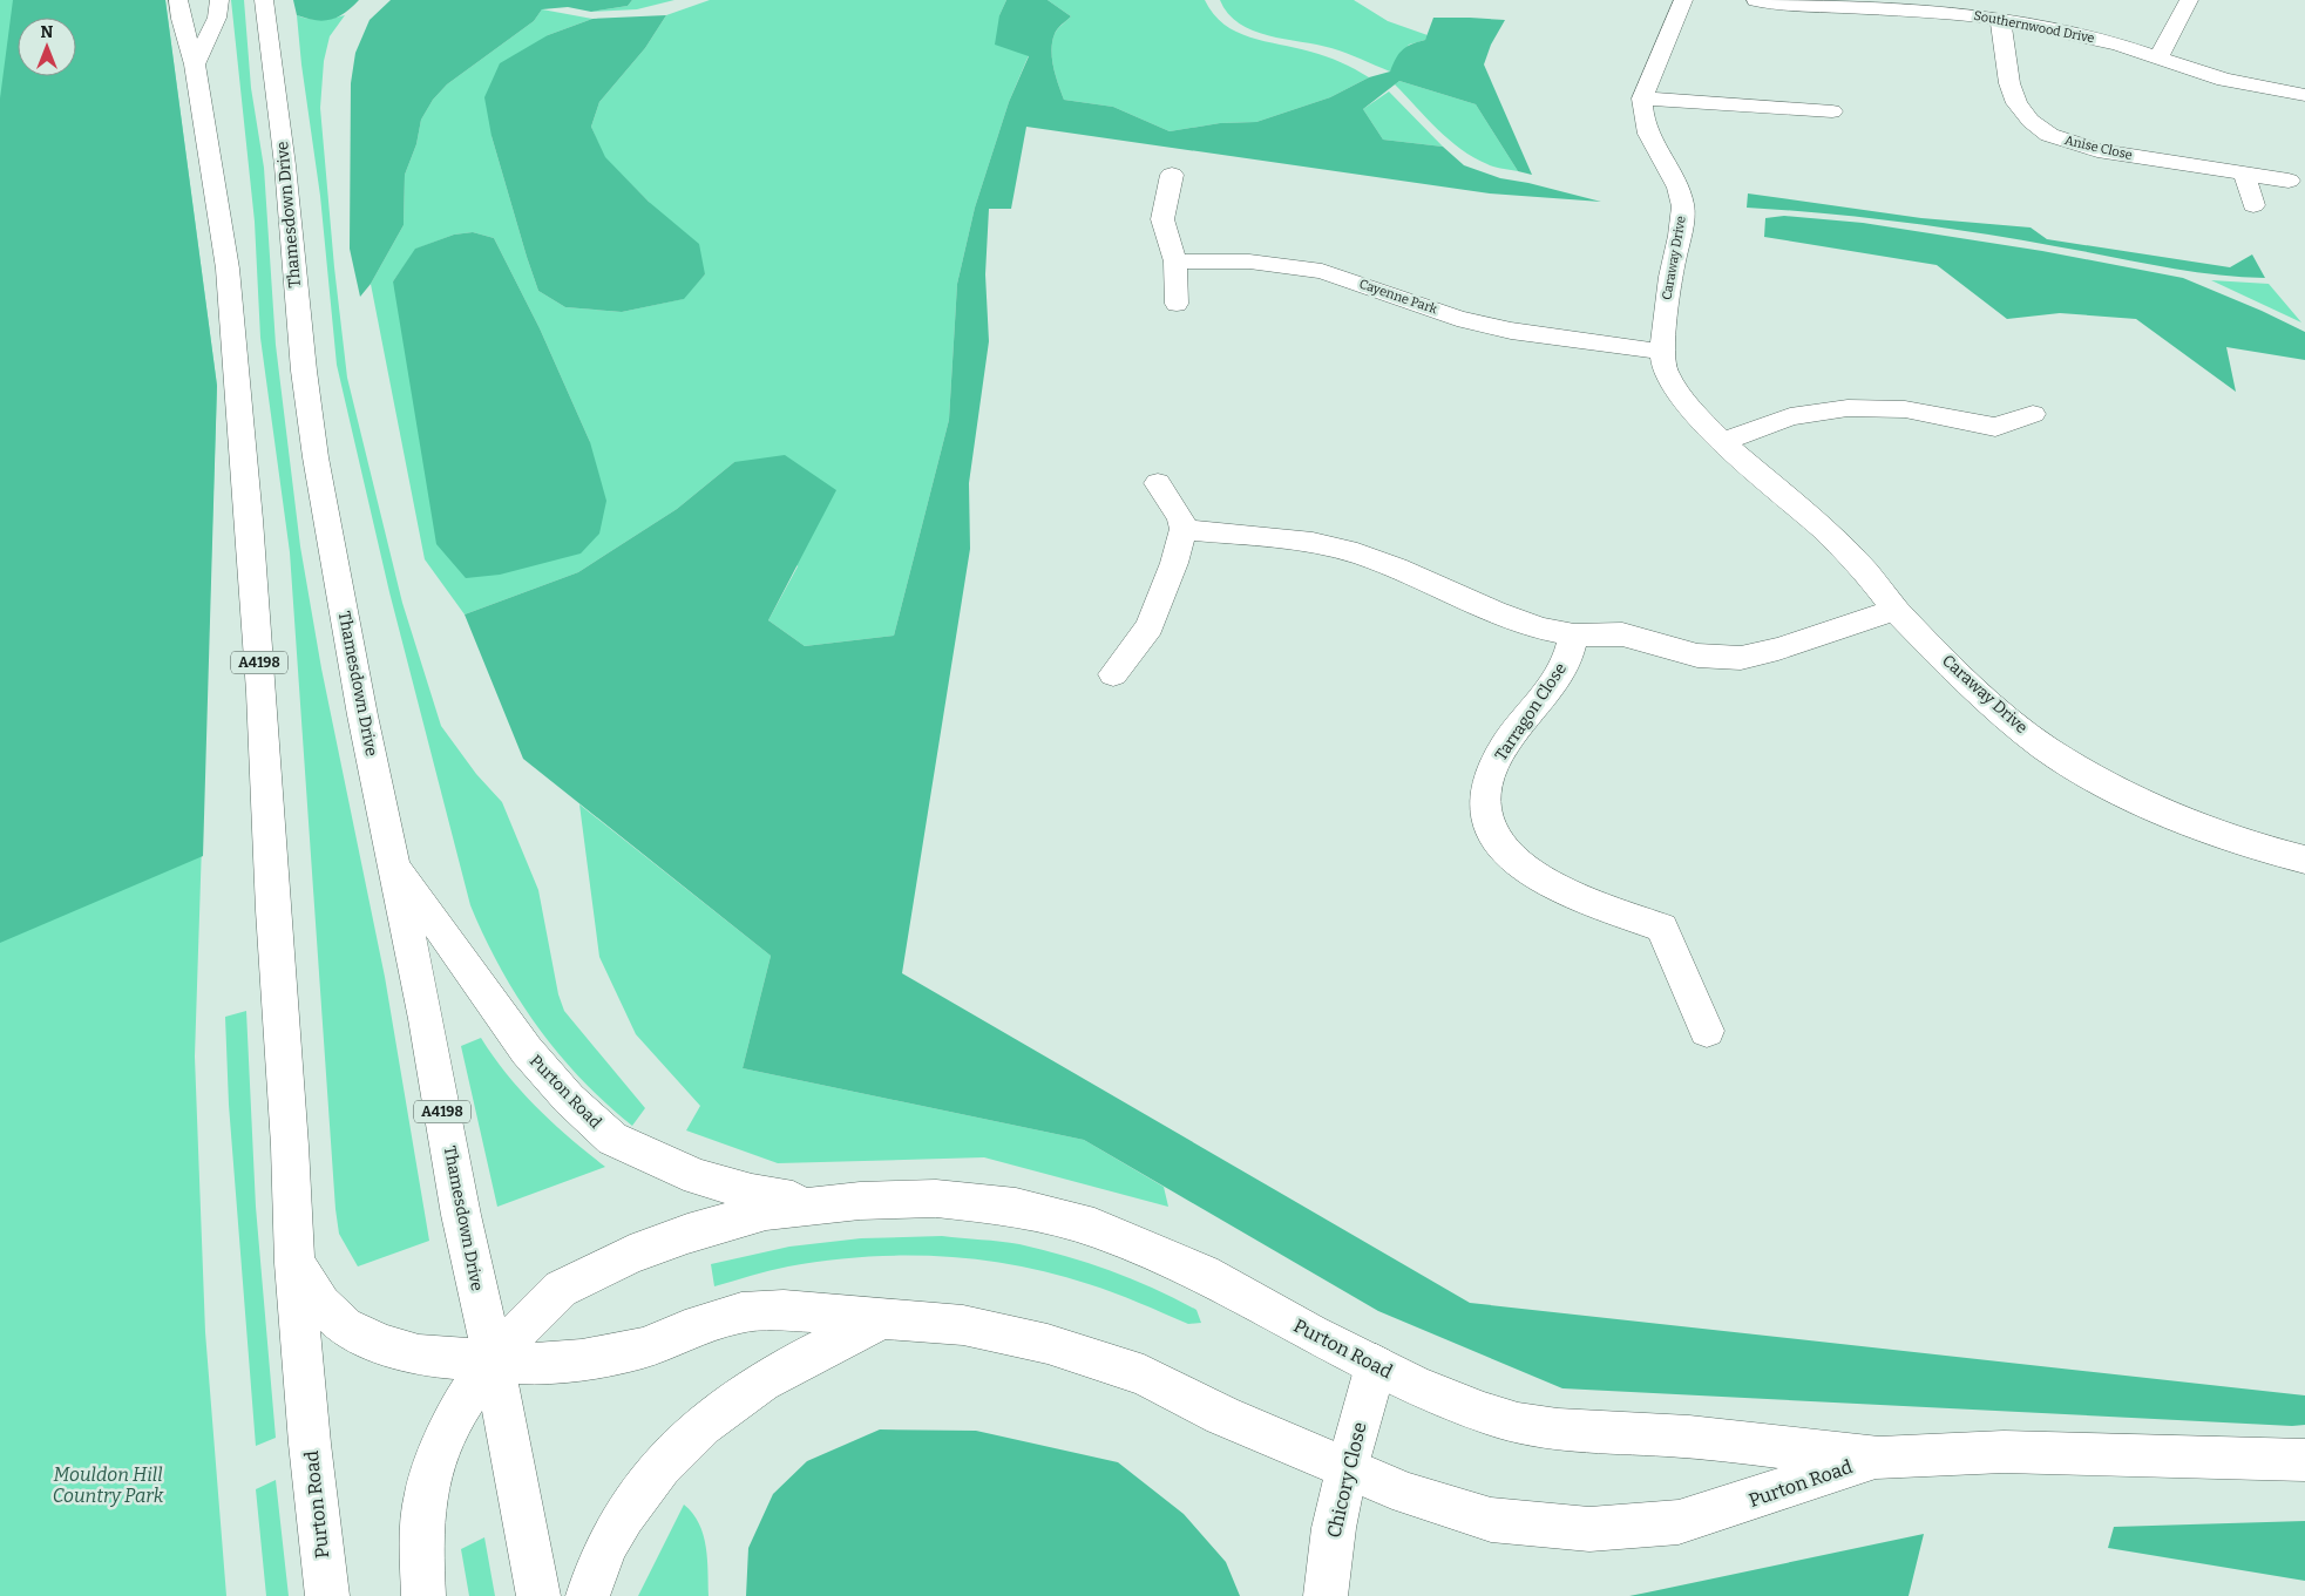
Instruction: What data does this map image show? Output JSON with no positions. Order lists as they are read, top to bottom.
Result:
{
  "streets": {
    "main road": [
      "Southernwood Drive",
      "Anise Close",
      "Thamesdown Drive",
      "Caraway Drive",
      "Cayenne Park",
      "A4198",
      "Tarragon Close",
      "Purton Road",
      "Chicory Close"
    ]
  },
  "crossings": [
    ["Southernwood Drive", "Anise Close"],
    ["Thamesdown Drive", "Purton Road"],
    ["Caraway Drive", "Cayenne Park"],
    ["A4198", "Purton Road"],
    ["Purton Road", "Chicory Close"]
  ],
  "parks": ["Mouldon Hill Country Park"],
  "north": "top"
}
